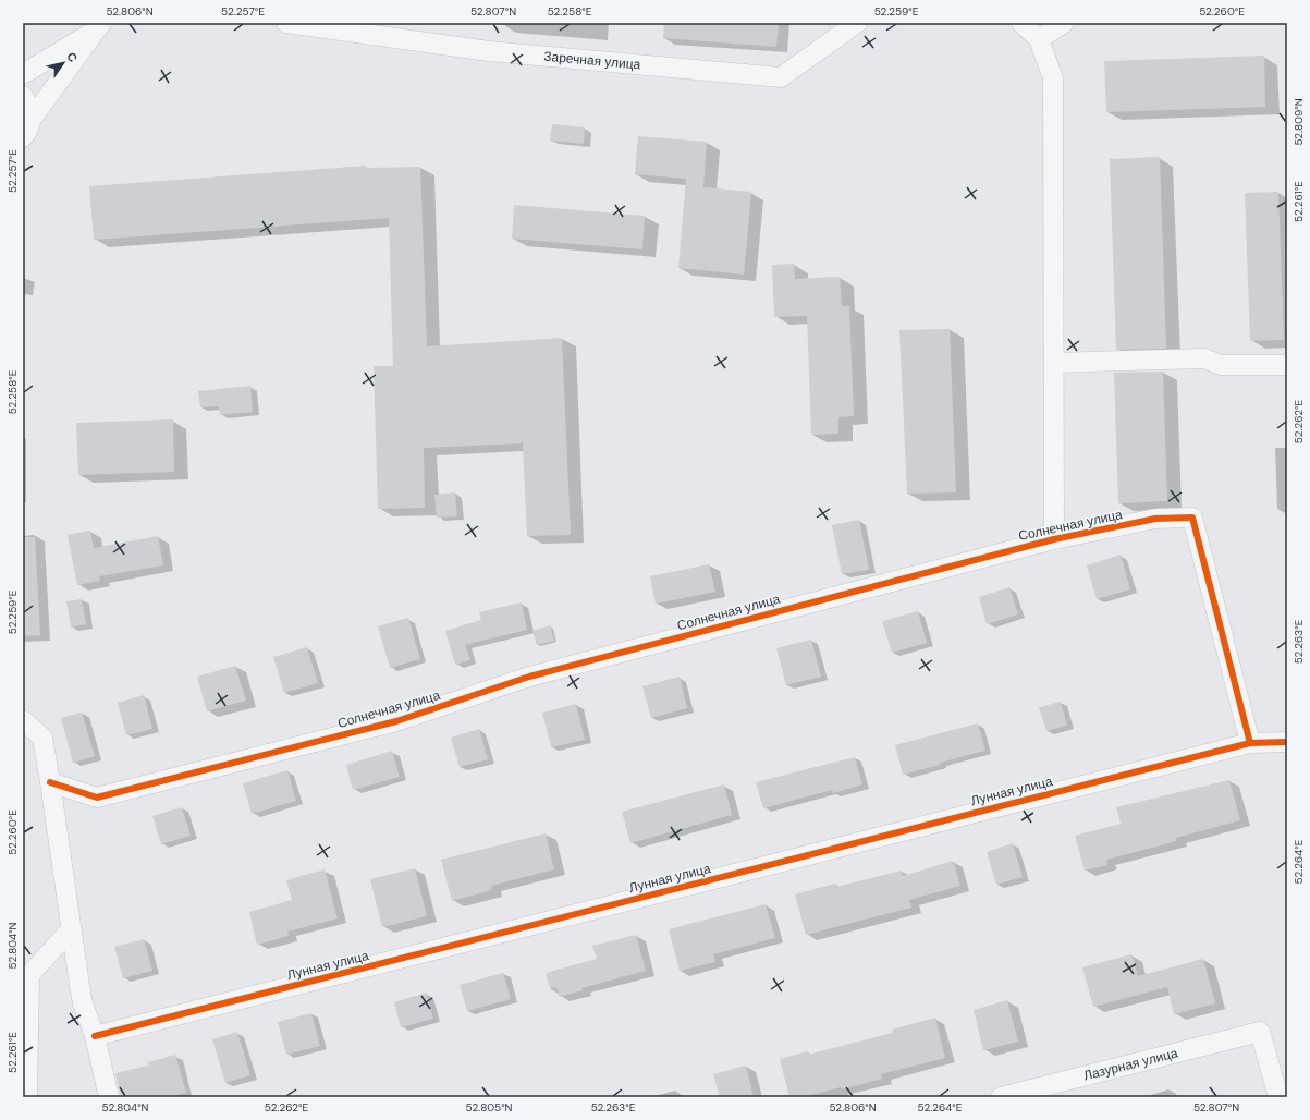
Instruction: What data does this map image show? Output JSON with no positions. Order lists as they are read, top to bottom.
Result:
{
  "streets": {
    "street": [
      "Заречная улица",
      "Солнечная улица",
      "Лунная улица",
      "Лазурная улица"
    ]
  },
  "crossings": [
    ["Солнечная улица", "Лунная улица"]
  ],
  "north": "top right",
  "coordinates": [
    "52.806°N",
    "52.257°E",
    "52.807°N",
    "52.258°E",
    "52.259°E",
    "52.260°E",
    "52.809°N",
    "52.261°E",
    "52.262°E",
    "52.263°E",
    "52.264°E",
    "52.804°N",
    "52.805°N"
  ]
}
